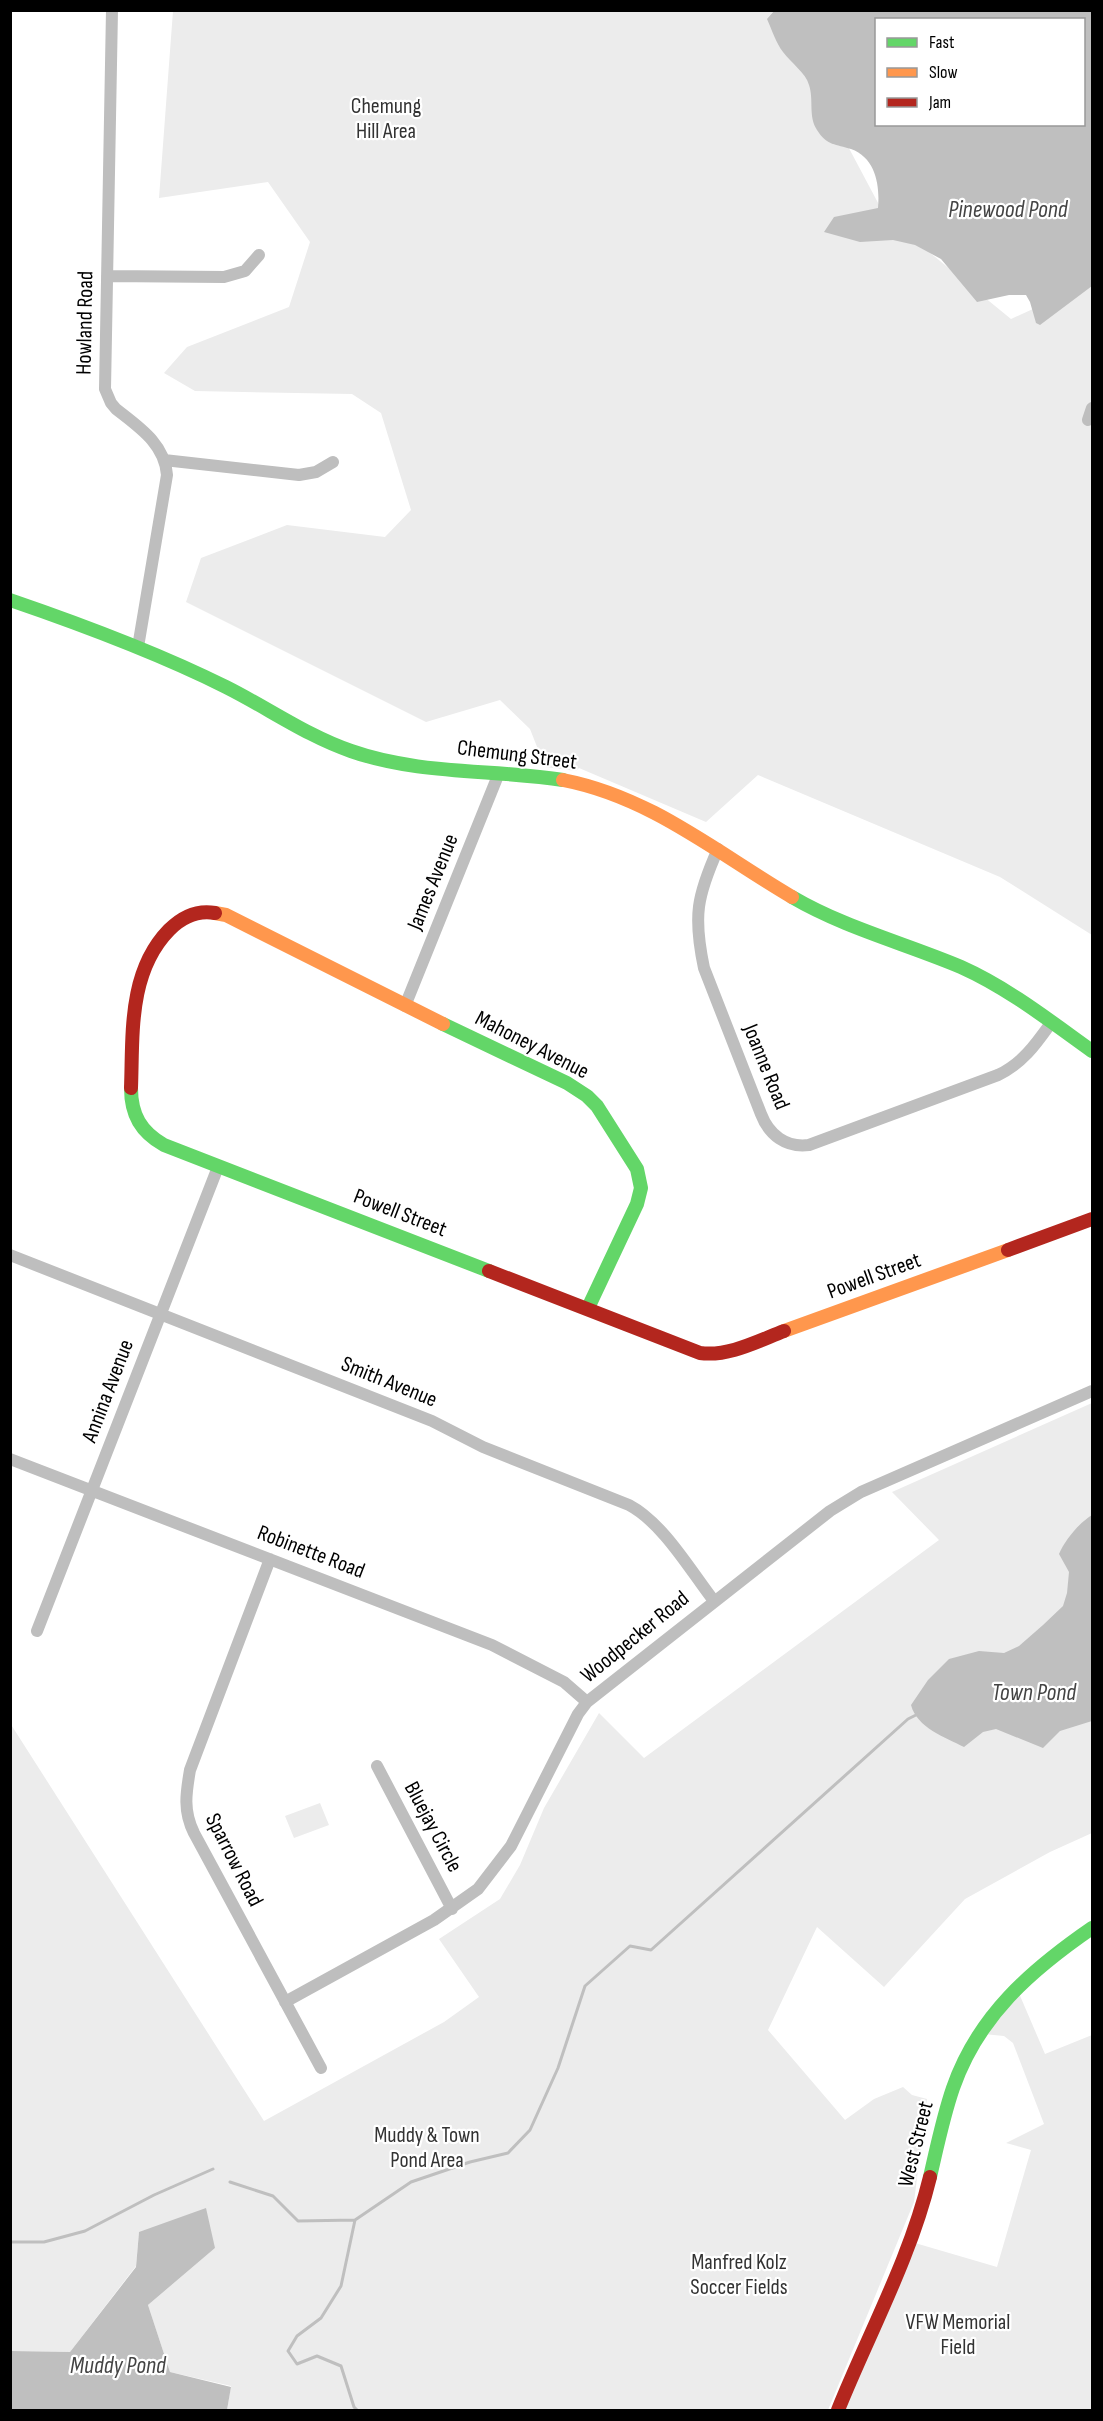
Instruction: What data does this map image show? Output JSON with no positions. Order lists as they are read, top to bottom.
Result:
{
  "streets": {
    "street": [
      "Howland Road",
      "Chemung Street",
      "James Avenue",
      "Mahoney Avenue",
      "Joanne Road",
      "Powell Street",
      "Smith Avenue",
      "Annina Avenue",
      "Robinette Road",
      "Woodpecker Road",
      "Bluejay Circle",
      "Sparrow Road",
      "West Street"
    ]
  },
  "crossings": [
    ["Chemung Street", "James Avenue"],
    ["Chemung Street", "Joanne Road"],
    ["James Avenue", "Mahoney Avenue"],
    ["James Avenue", "Powell Street"],
    ["Mahoney Avenue", "Powell Street"],
    ["Powell Street", "Annina Avenue"],
    ["Smith Avenue", "Annina Avenue"],
    ["Smith Avenue", "Woodpecker Road"],
    ["Annina Avenue", "Robinette Road"],
    ["Robinette Road", "Woodpecker Road"],
    ["Robinette Road", "Sparrow Road"],
    ["Woodpecker Road", "Bluejay Circle"],
    ["Woodpecker Road", "Sparrow Road"]
  ],
  "water": ["Pinewood Pond", "Town Pond", "Muddy Pond"],
  "parks": [
    "Chemung Hill Area",
    "Muddy & Town Pond Area",
    "Manfred Kolz Soccer Fields",
    "VFW Memorial Field"
  ],
  "legend": ["Fast", "Slow", "Jam"]
}
